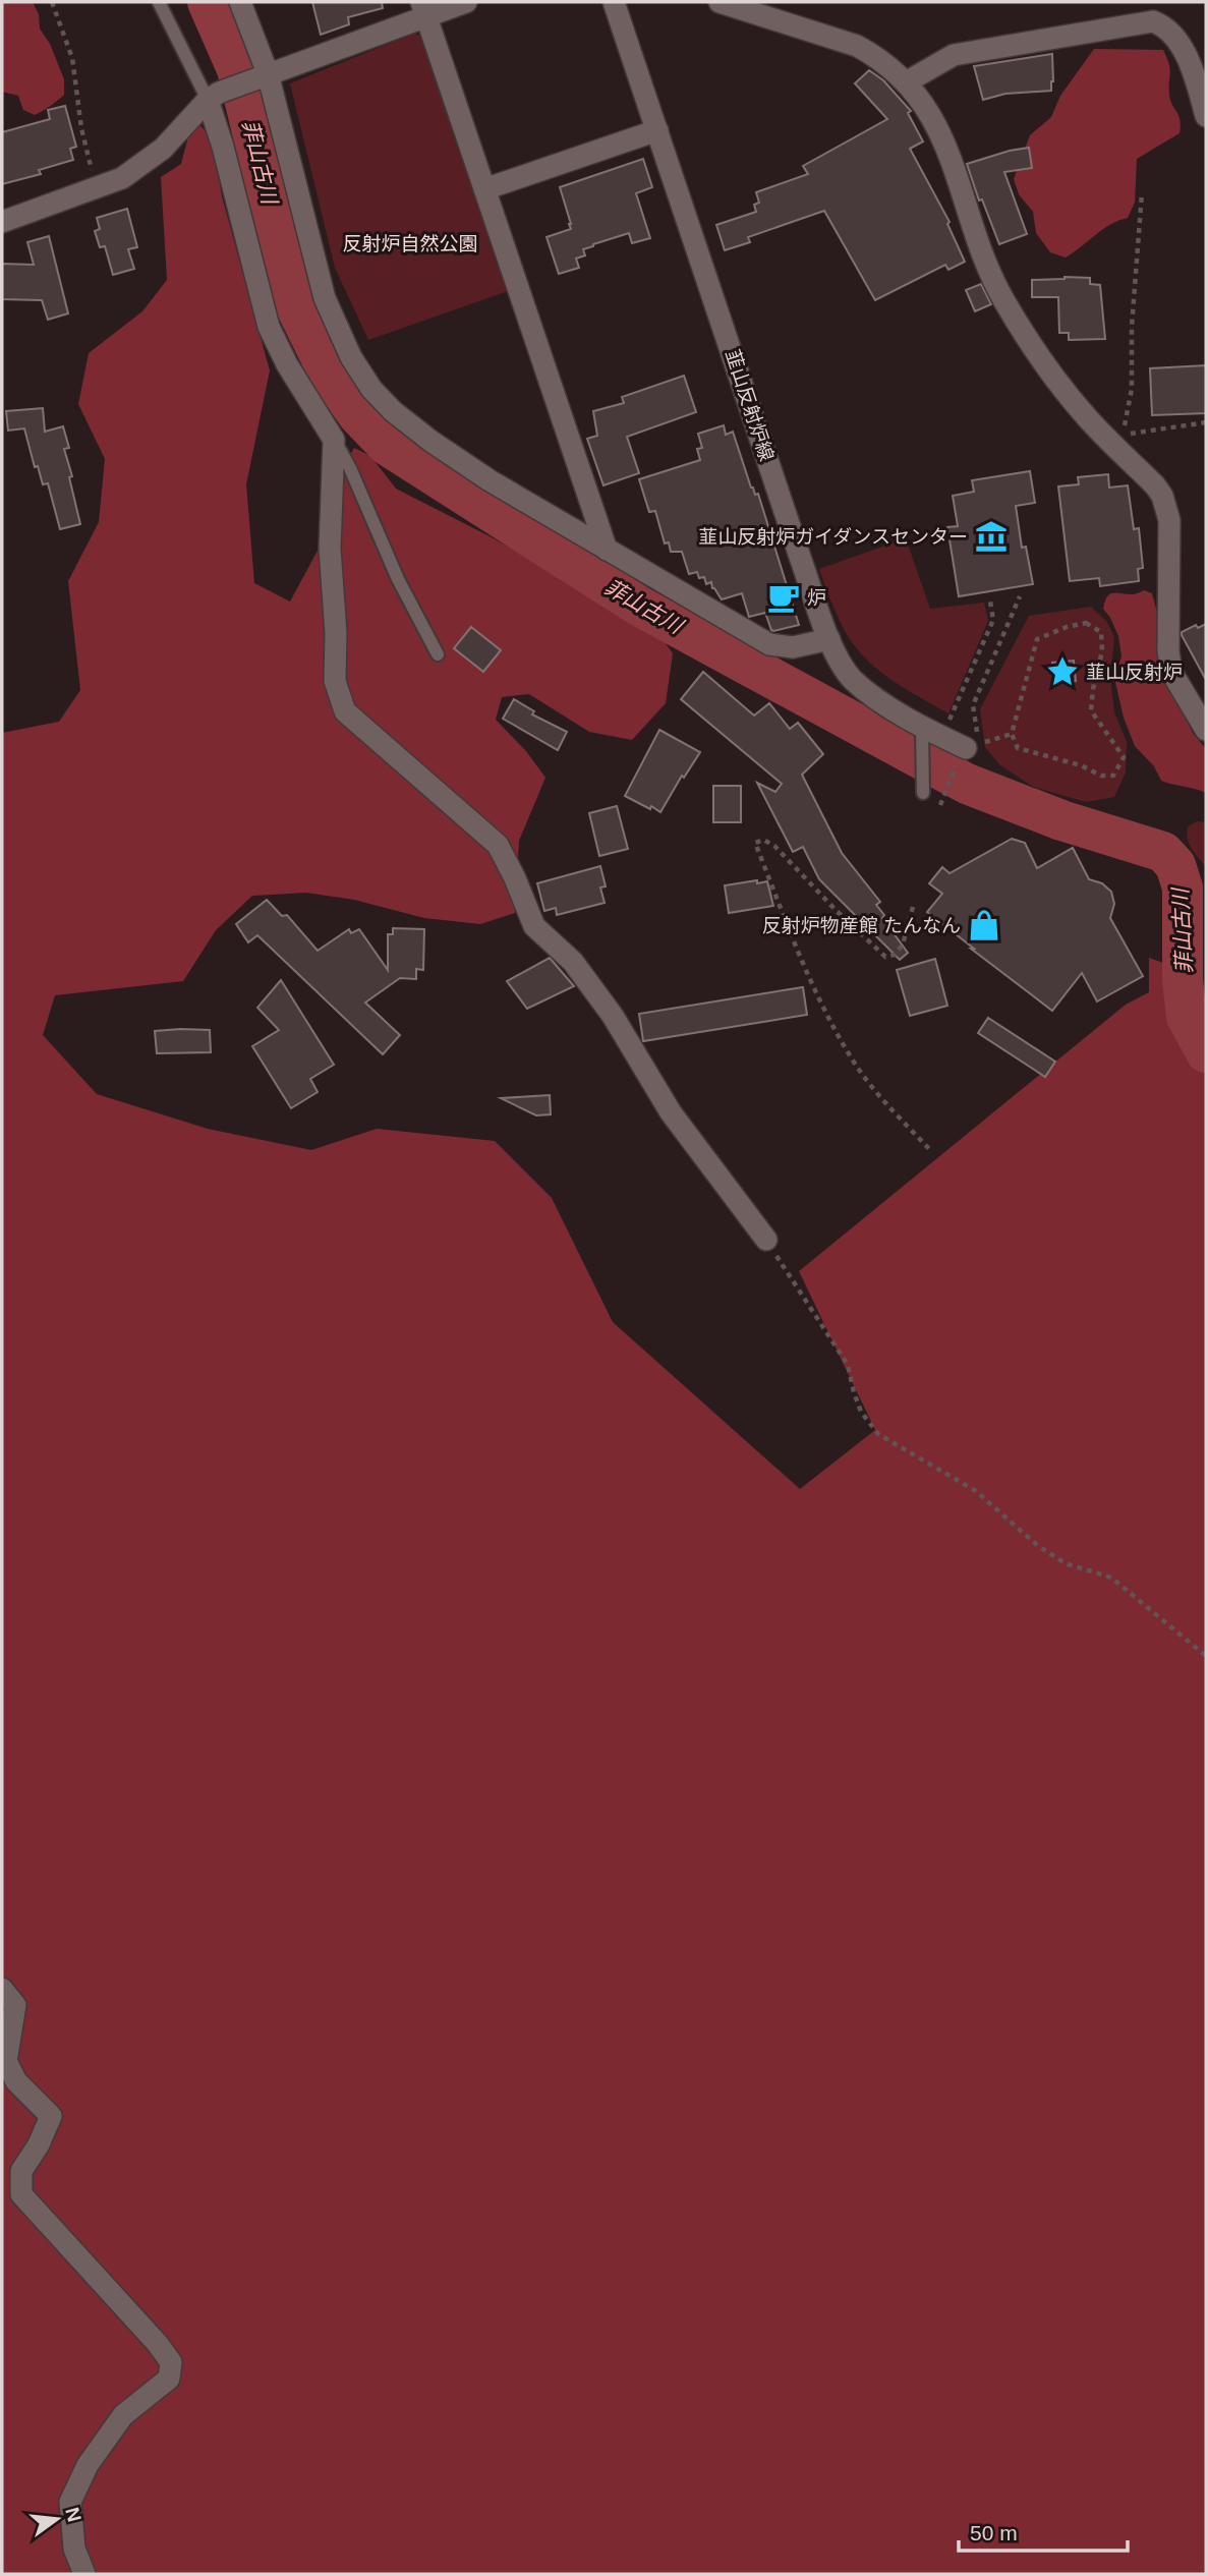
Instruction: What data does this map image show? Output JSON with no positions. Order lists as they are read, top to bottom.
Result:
{
  "streets": {
    "street": ["韮山反射炉線"]
  },
  "water": ["菲山古川"],
  "parks": ["反射炉自然公園"],
  "places": {
    "museum": ["韮山反射炉ガイダンスセンター"],
    "cafe": ["炉"],
    "place": ["韮山反射炉"],
    "shop": ["反射炉物産館 たんなん"]
  },
  "scale_bar": "50 m",
  "north": "right"
}
